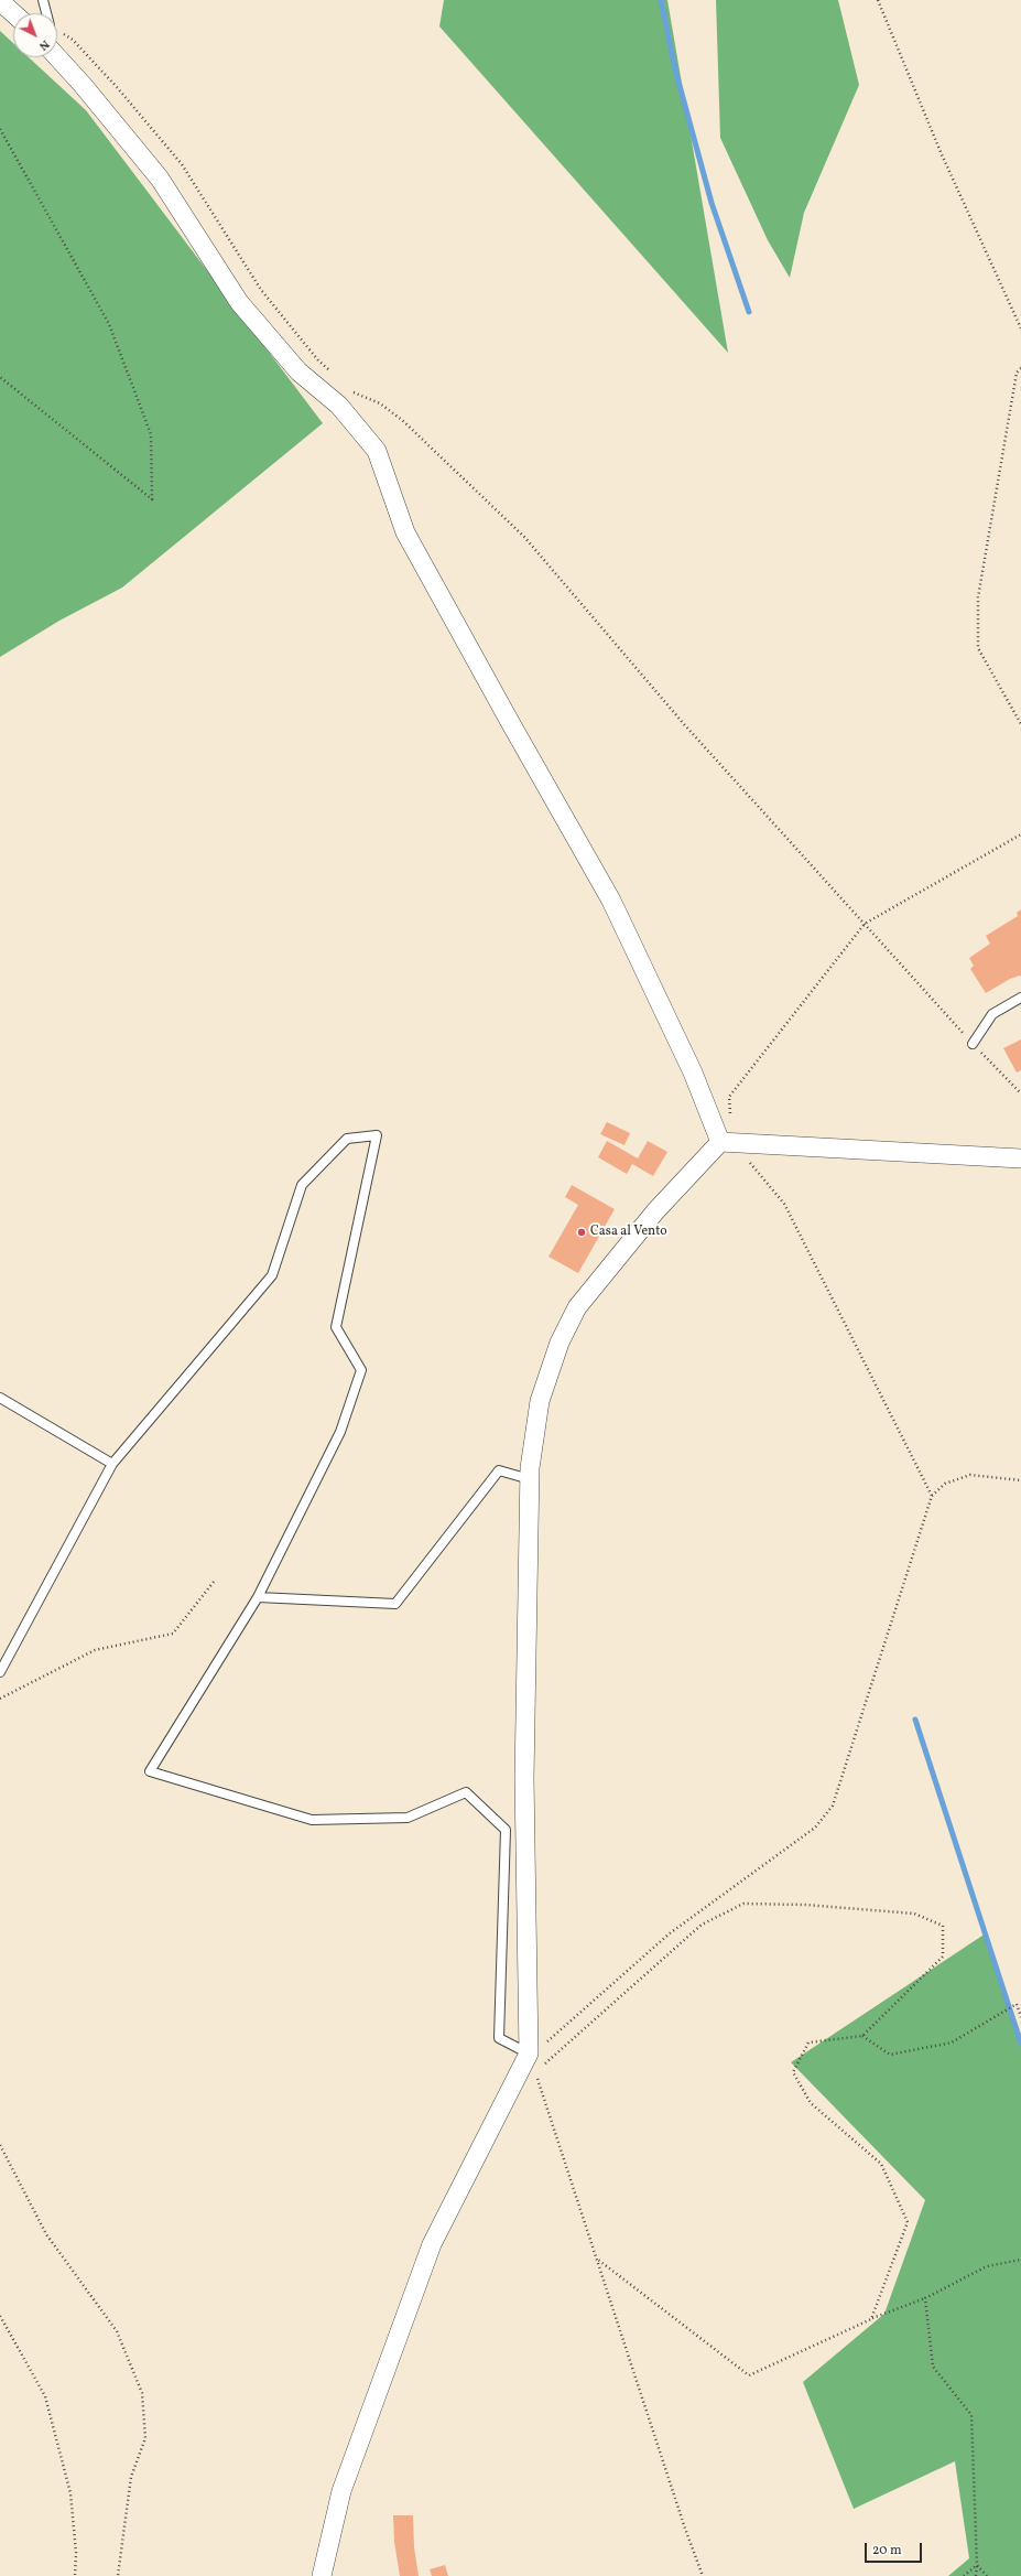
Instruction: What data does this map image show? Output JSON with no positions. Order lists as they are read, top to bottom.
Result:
{
  "places": ["Casa al Vento"],
  "scale_bar": "20 m",
  "north": "bottom right"
}
